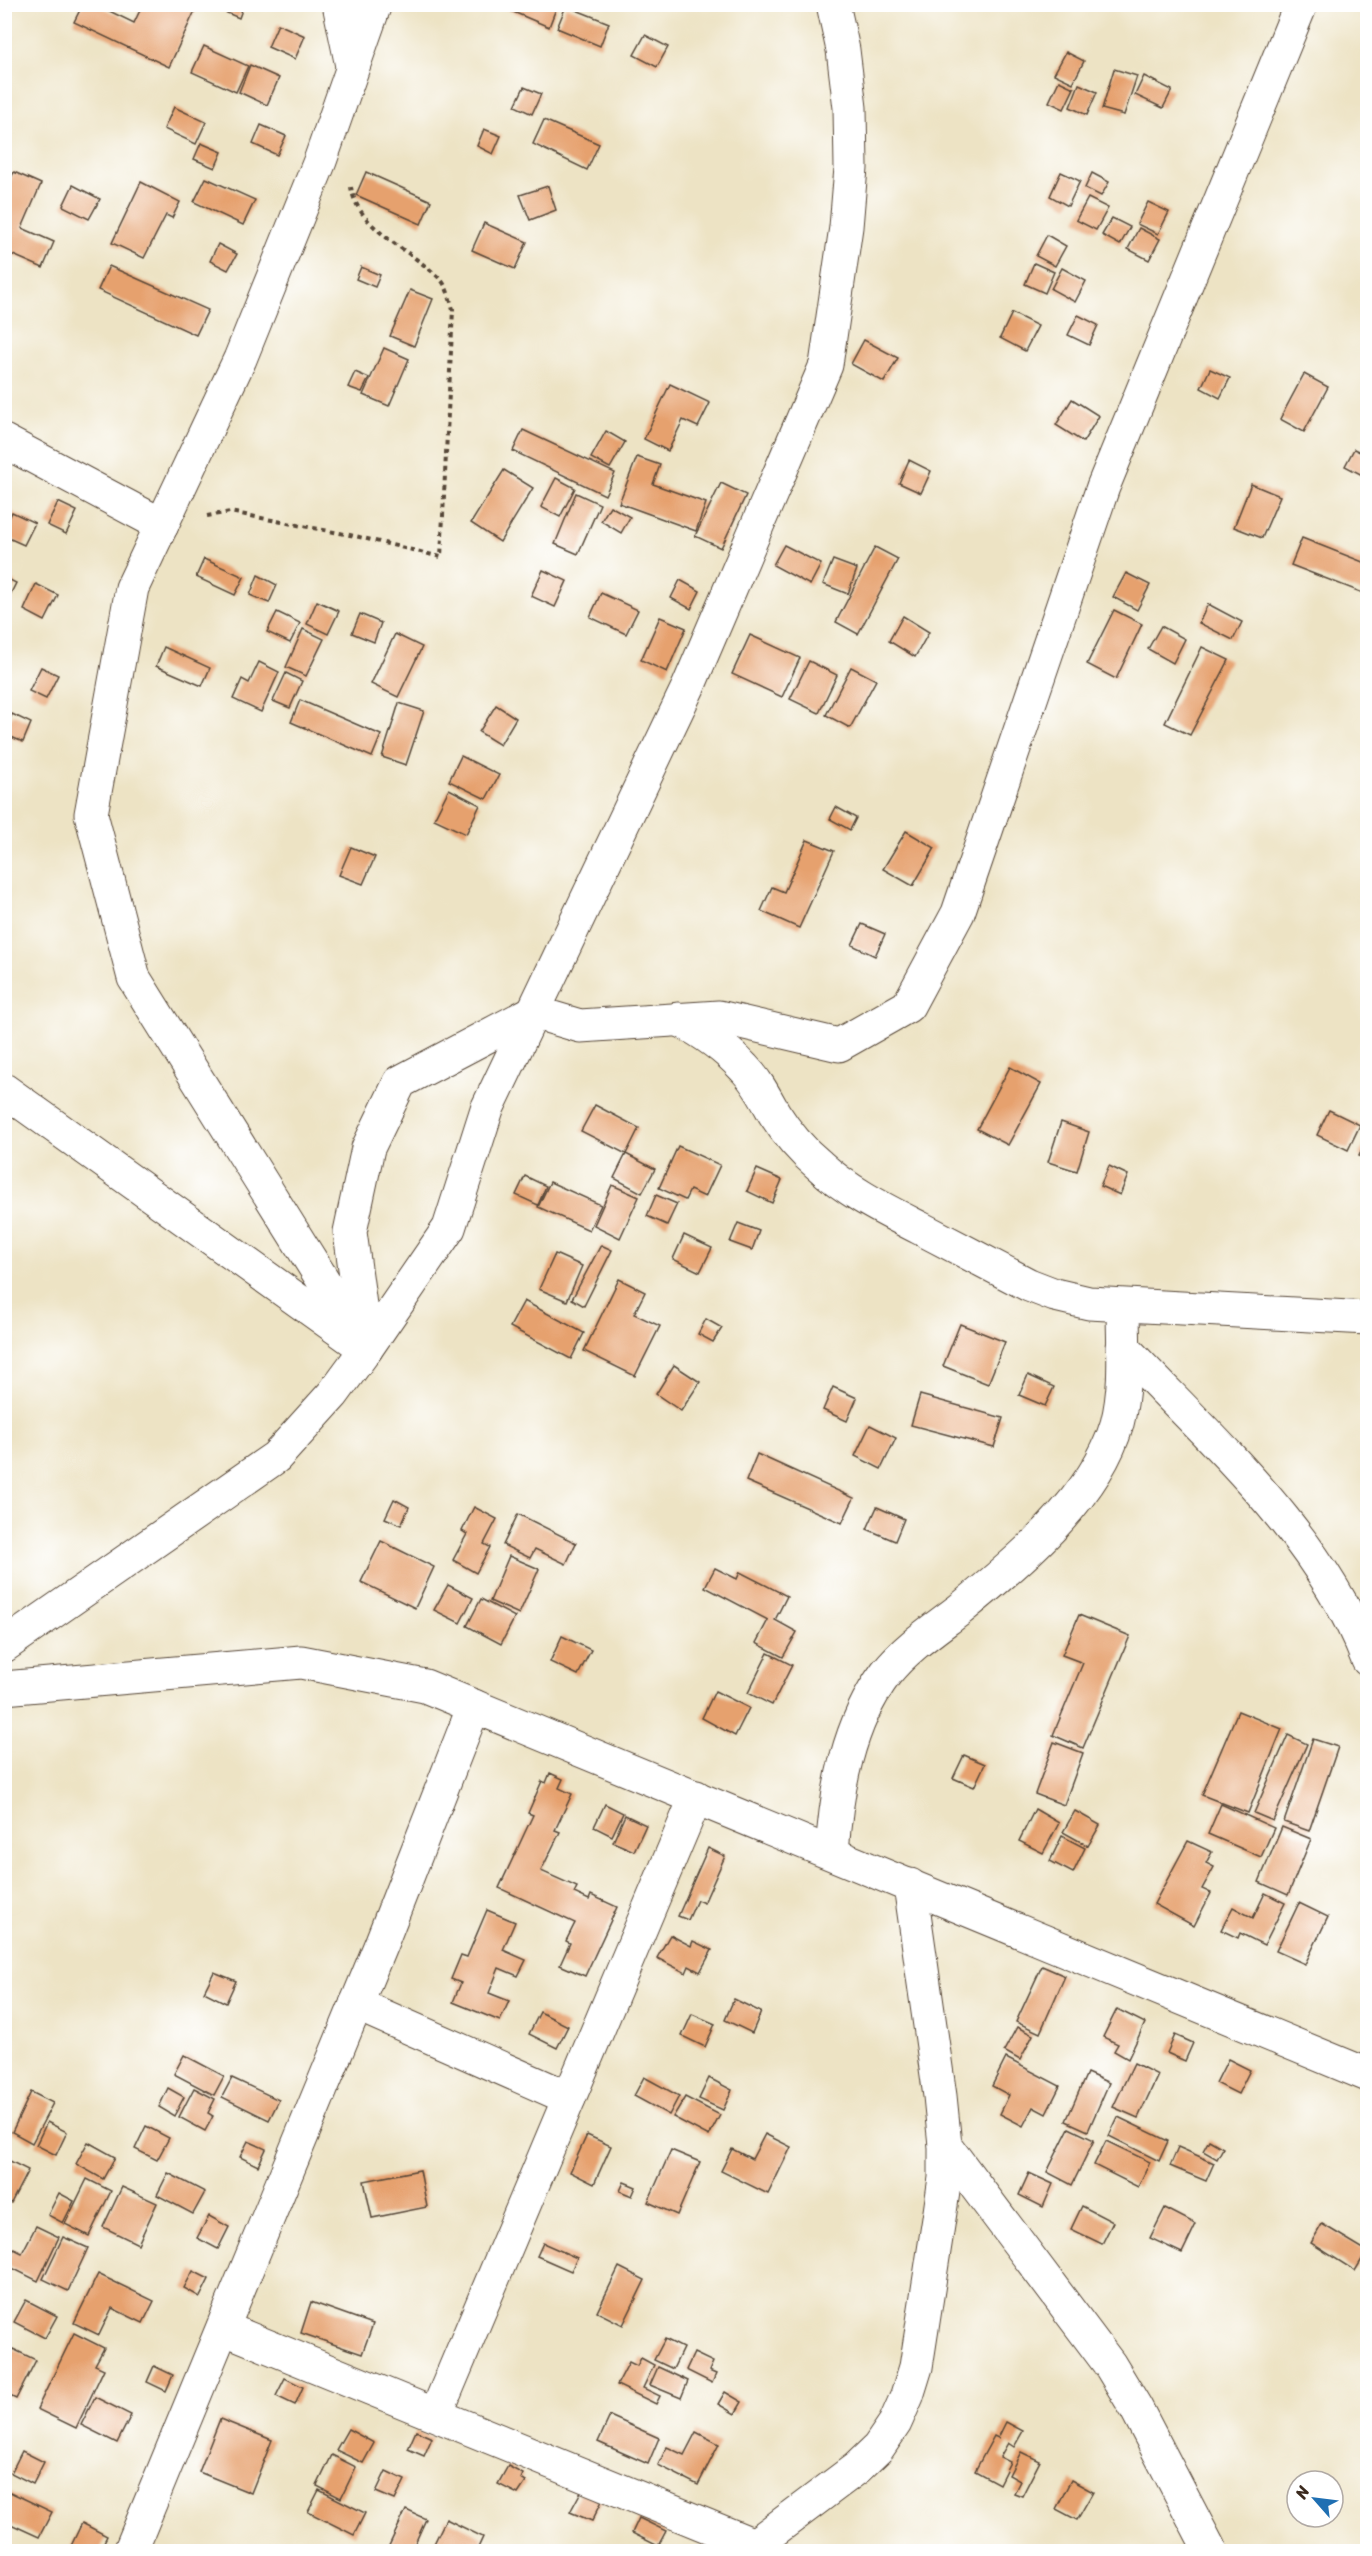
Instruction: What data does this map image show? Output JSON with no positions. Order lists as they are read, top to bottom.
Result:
{
  "north": "top left"
}
